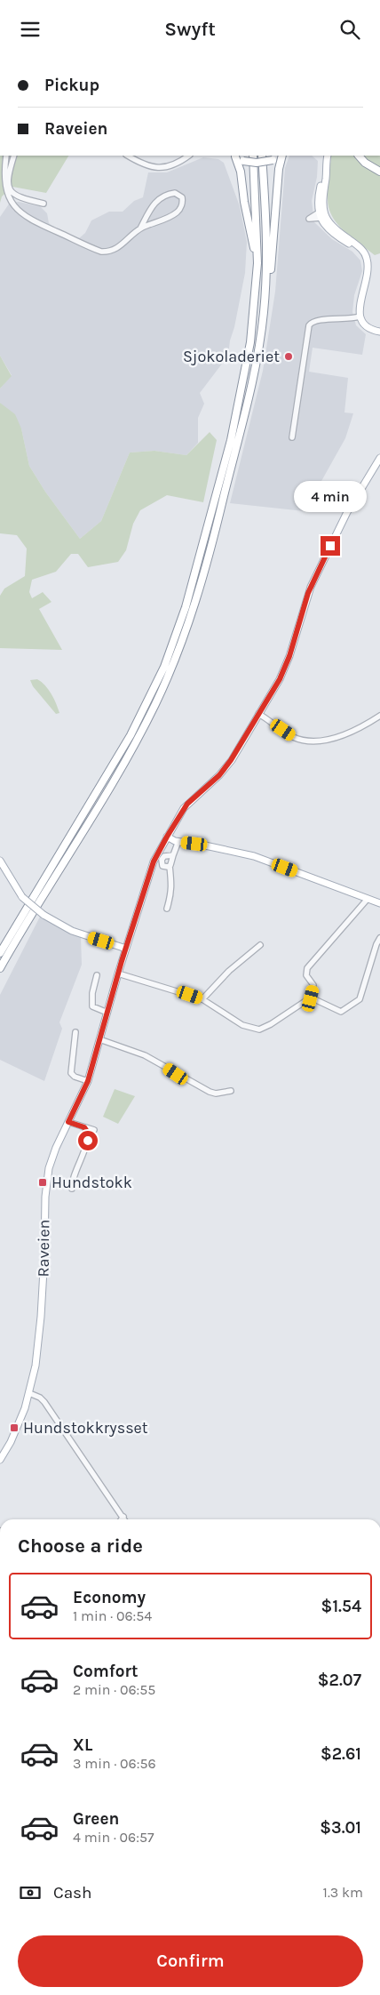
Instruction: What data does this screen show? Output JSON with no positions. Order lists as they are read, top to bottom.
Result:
{
  "streets": {
    "main road": ["Raveien"]
  },
  "places": {
    "other": ["Sjokoladeriet"],
    "transit": ["Hundstokk", "Hundstokkrysset"]
  },
  "page": {
    "header": "Swyft",
    "banner": ["Pickup", "Raveien"],
    "bubble": "4 min",
    "heading": "Choose a ride",
    "list": [
      {
        "name": "Economy",
        "note": "1 min · 06:54",
        "value": "$1.54"
      },
      {
        "name": "Comfort",
        "note": "2 min · 06:55",
        "value": "$2.07"
      },
      {
        "name": "XL",
        "note": "3 min · 06:56",
        "value": "$2.61"
      },
      {
        "name": "Green",
        "note": "4 min · 06:57",
        "value": "$3.01"
      }
    ],
    "pay": ["Cash", "1.3 km"],
    "buttons": "Confirm"
  }
}
